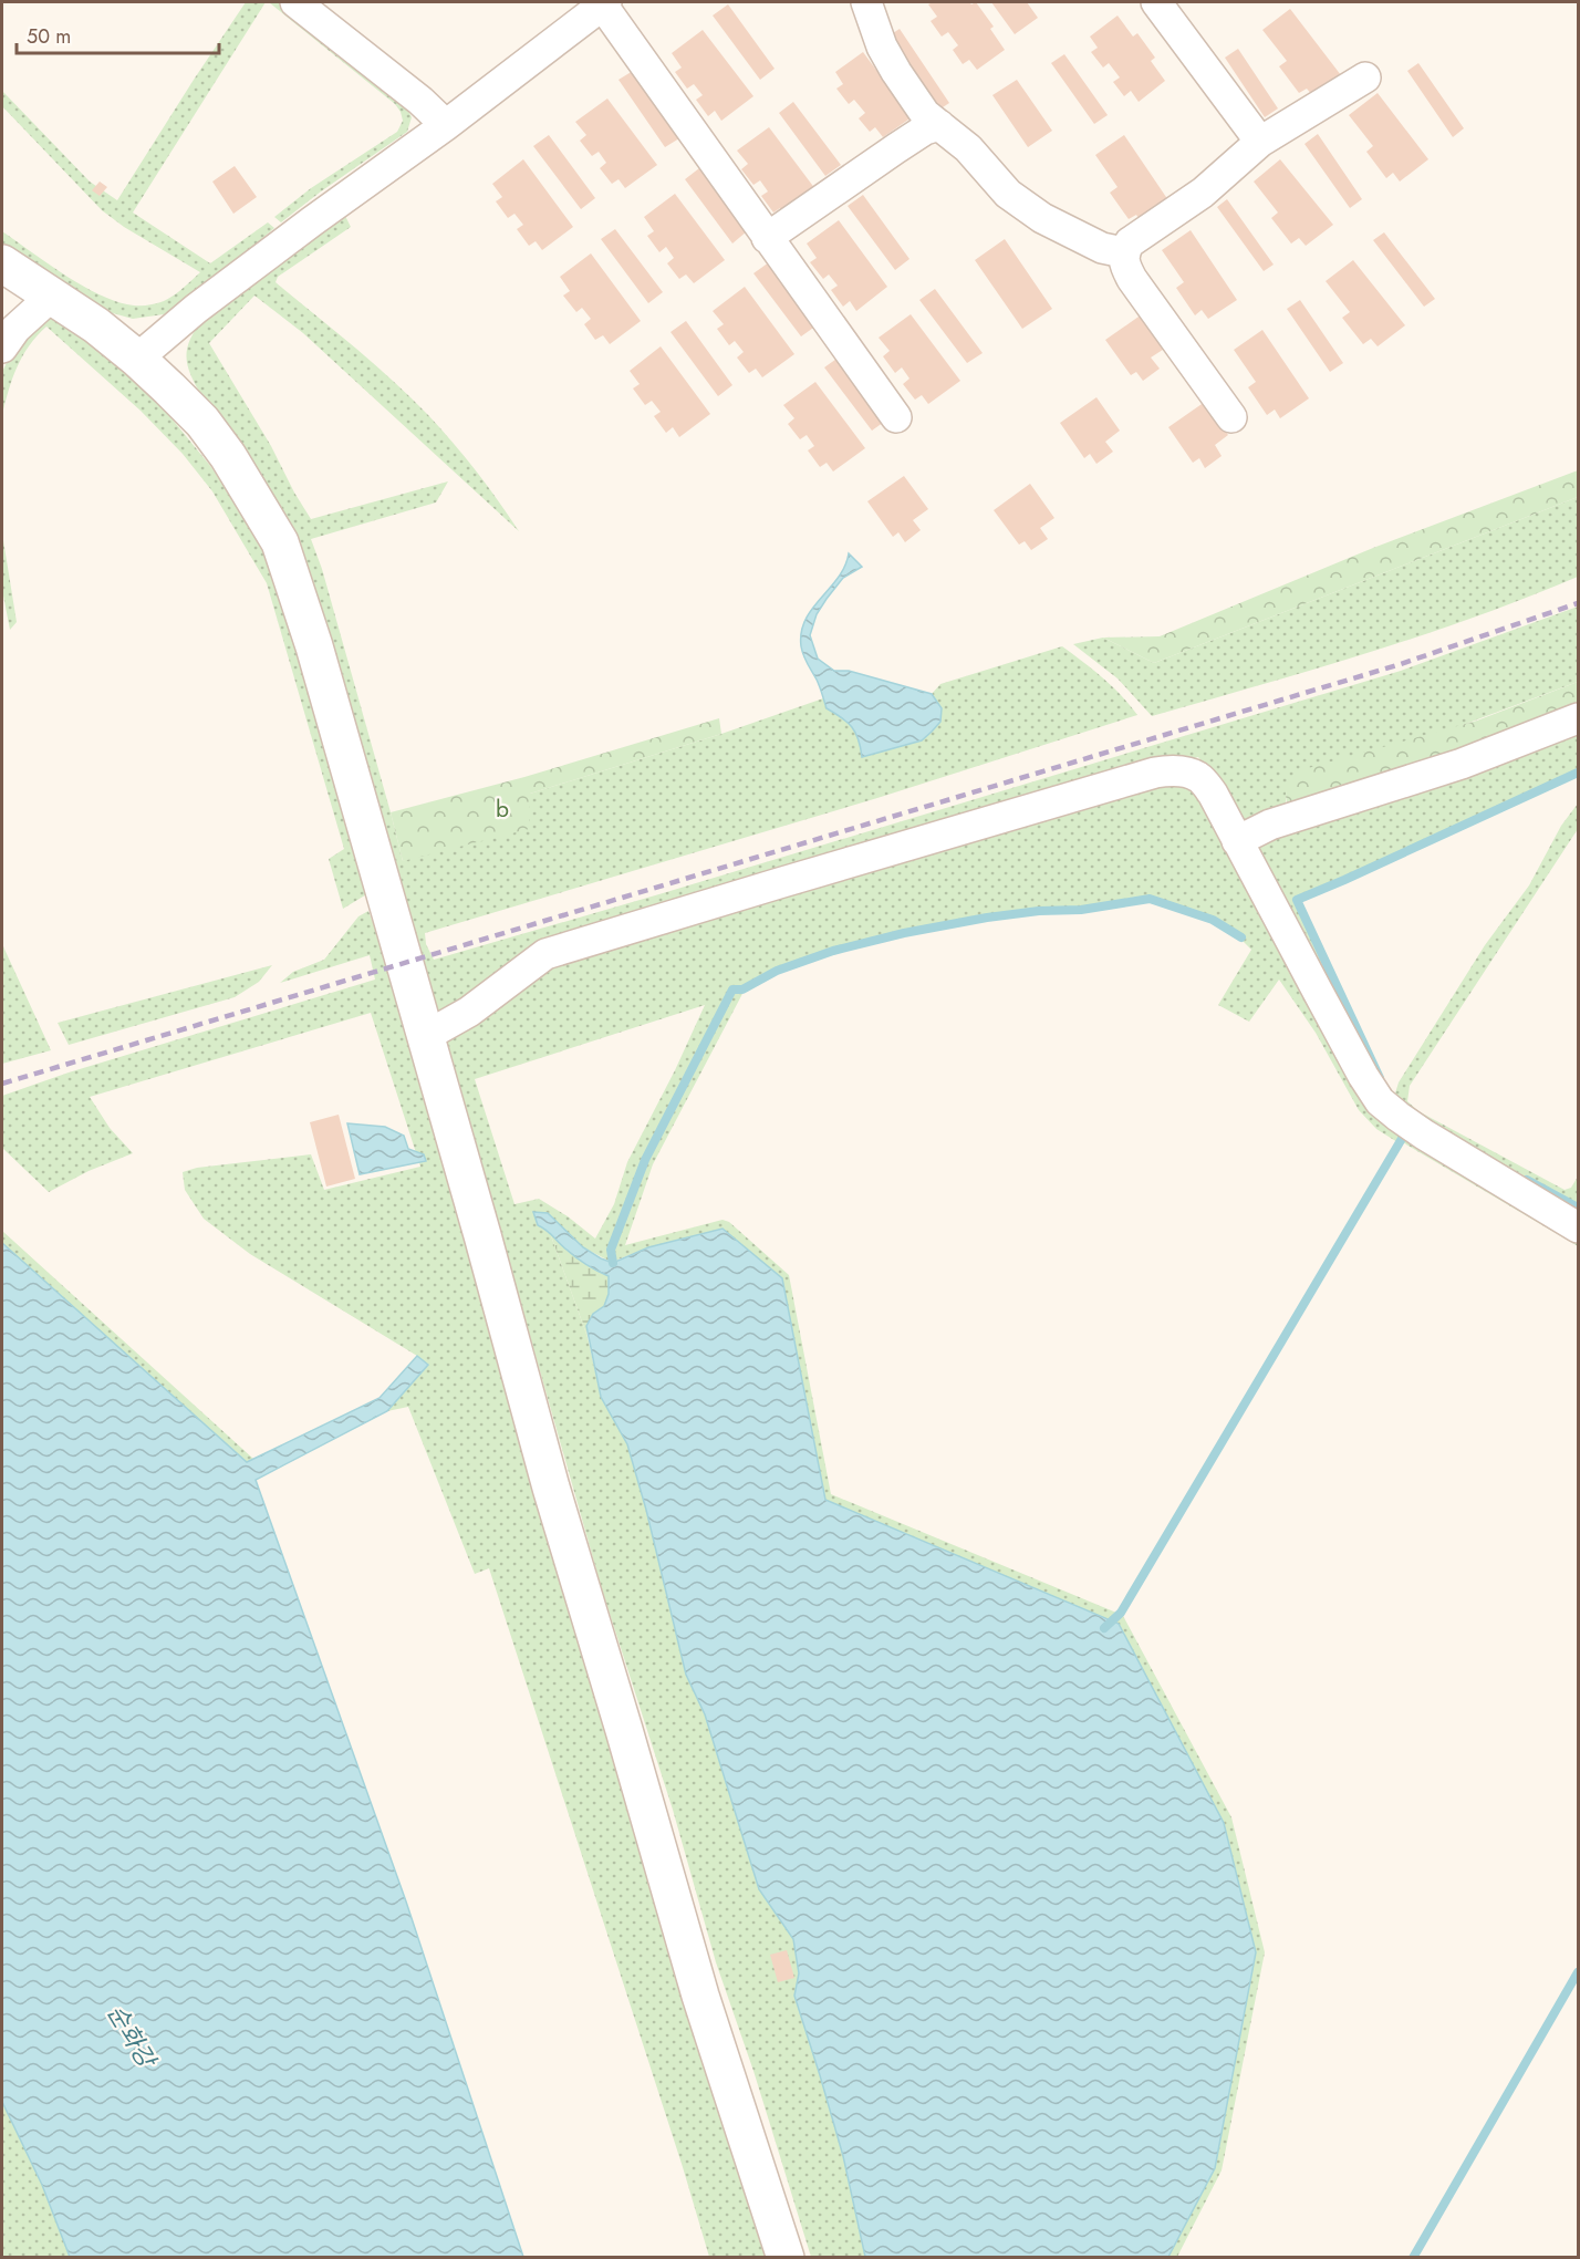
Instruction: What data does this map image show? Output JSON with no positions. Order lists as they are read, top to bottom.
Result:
{
  "water": ["순화강"],
  "parks": ["b"],
  "scale_bar": "50 m"
}
